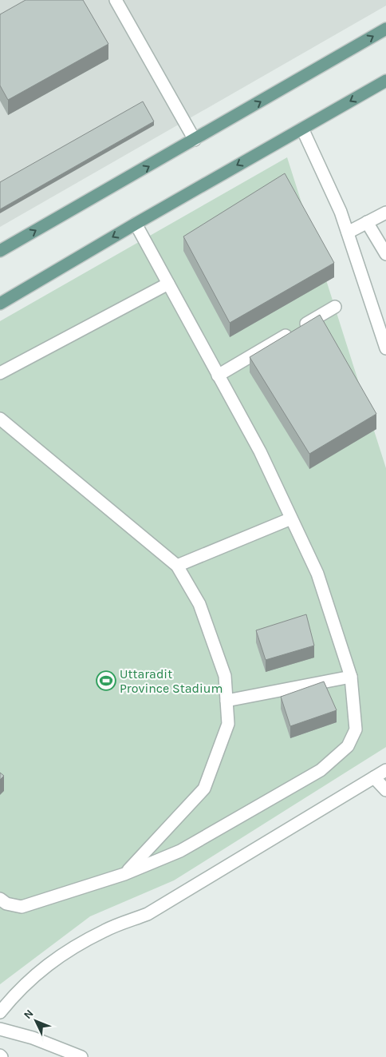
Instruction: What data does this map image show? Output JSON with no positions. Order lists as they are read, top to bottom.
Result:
{
  "places": {
    "sports": ["Uttaradit Province Stadium"]
  },
  "north": "top left"
}
